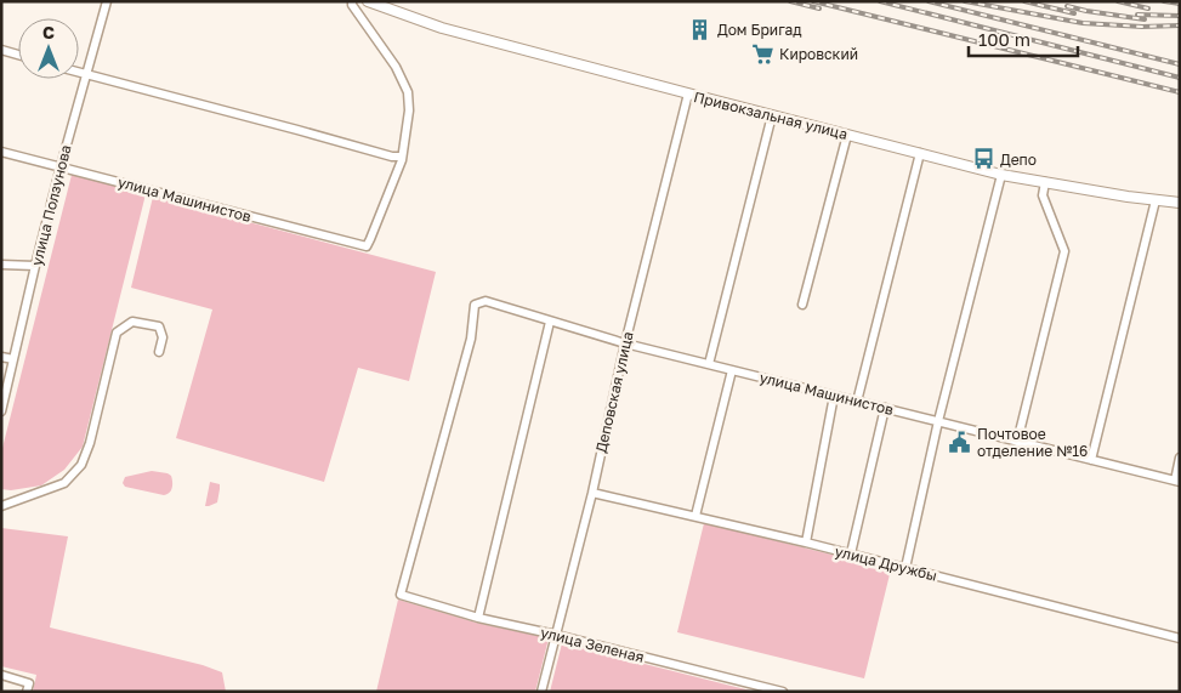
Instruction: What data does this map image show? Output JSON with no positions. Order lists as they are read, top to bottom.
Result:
{
  "streets": {
    "street": [
      "Привокзальная улица",
      "улица Машинистов",
      "улица Ползунова",
      "Деповская улица",
      "улица Дружбы",
      "улица Зеленая"
    ]
  },
  "crossings": [
    ["Привокзальная улица", "Деповская улица"],
    ["улица Машинистов", "улица Ползунова"],
    ["улица Машинистов", "Деповская улица"],
    ["улица Машинистов", "улица Зеленая"],
    ["Деповская улица", "улица Дружбы"],
    ["Деповская улица", "улица Зеленая"]
  ],
  "places": {
    "building": ["Дом Бригад"],
    "supermarket": ["Кировский"],
    "bus stop": ["Депо"],
    "public building": ["Почтовое отделение №16"]
  },
  "scale_bar": "100 m",
  "north": "top"
}
